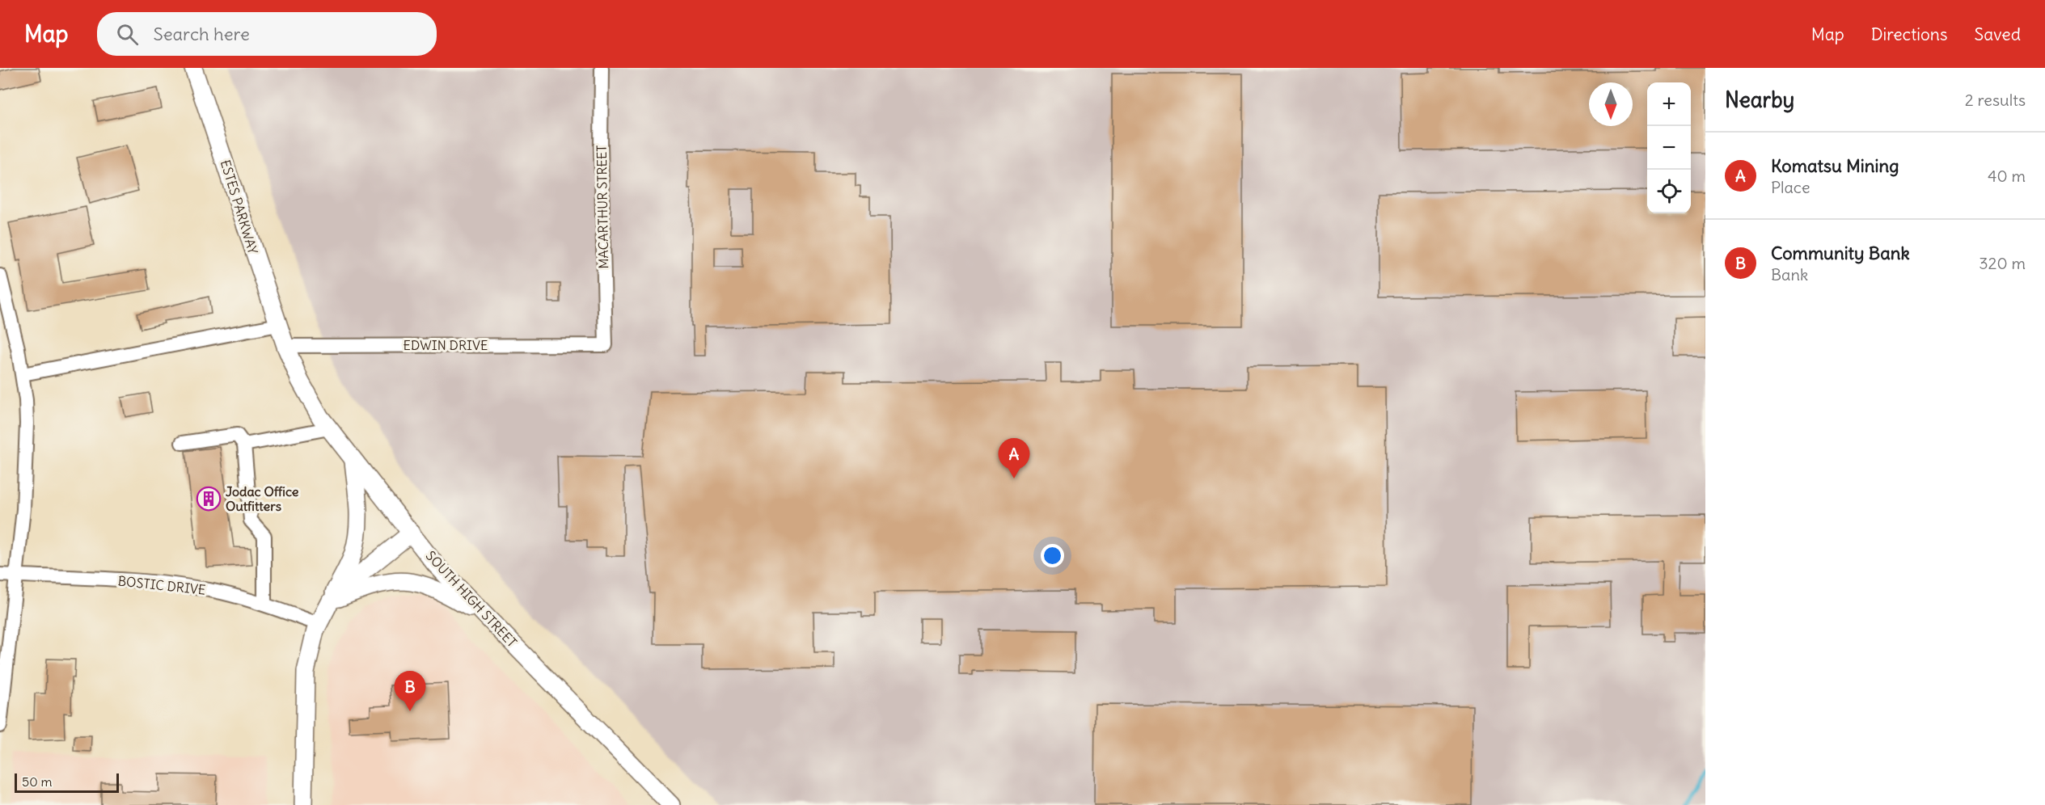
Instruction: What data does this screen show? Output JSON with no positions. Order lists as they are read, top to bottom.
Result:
{
  "streets": {
    "main road": ["ESTES PARKWAY", "SOUTH HIGH STREET"],
    "street": ["MACARTHUR STREET", "EDWIN DRIVE", "BOSTIC DRIVE"]
  },
  "crossings": [
    ["ESTES PARKWAY", "EDWIN DRIVE"],
    ["ESTES PARKWAY", "SOUTH HIGH STREET"],
    ["MACARTHUR STREET", "EDWIN DRIVE"],
    ["EDWIN DRIVE", "SOUTH HIGH STREET"]
  ],
  "places": {
    "building": ["Jodac Office Outfitters"]
  },
  "scale_bar": "50 m",
  "north": "bottom",
  "page": {
    "header": "Map",
    "search": "Search here",
    "nav": ["Map", "Directions", "Saved"],
    "heading": ["Nearby", "2 results"],
    "map_buttons": ["+", "−"],
    "list": [
      {
        "mark": "A",
        "name": "Komatsu Mining",
        "note": "Place",
        "value": "40 m"
      },
      {
        "mark": "B",
        "name": "Community Bank",
        "note": "Bank",
        "value": "320 m"
      }
    ],
    "pins": ["A", "B"],
    "scale": "50 m"
  }
}
